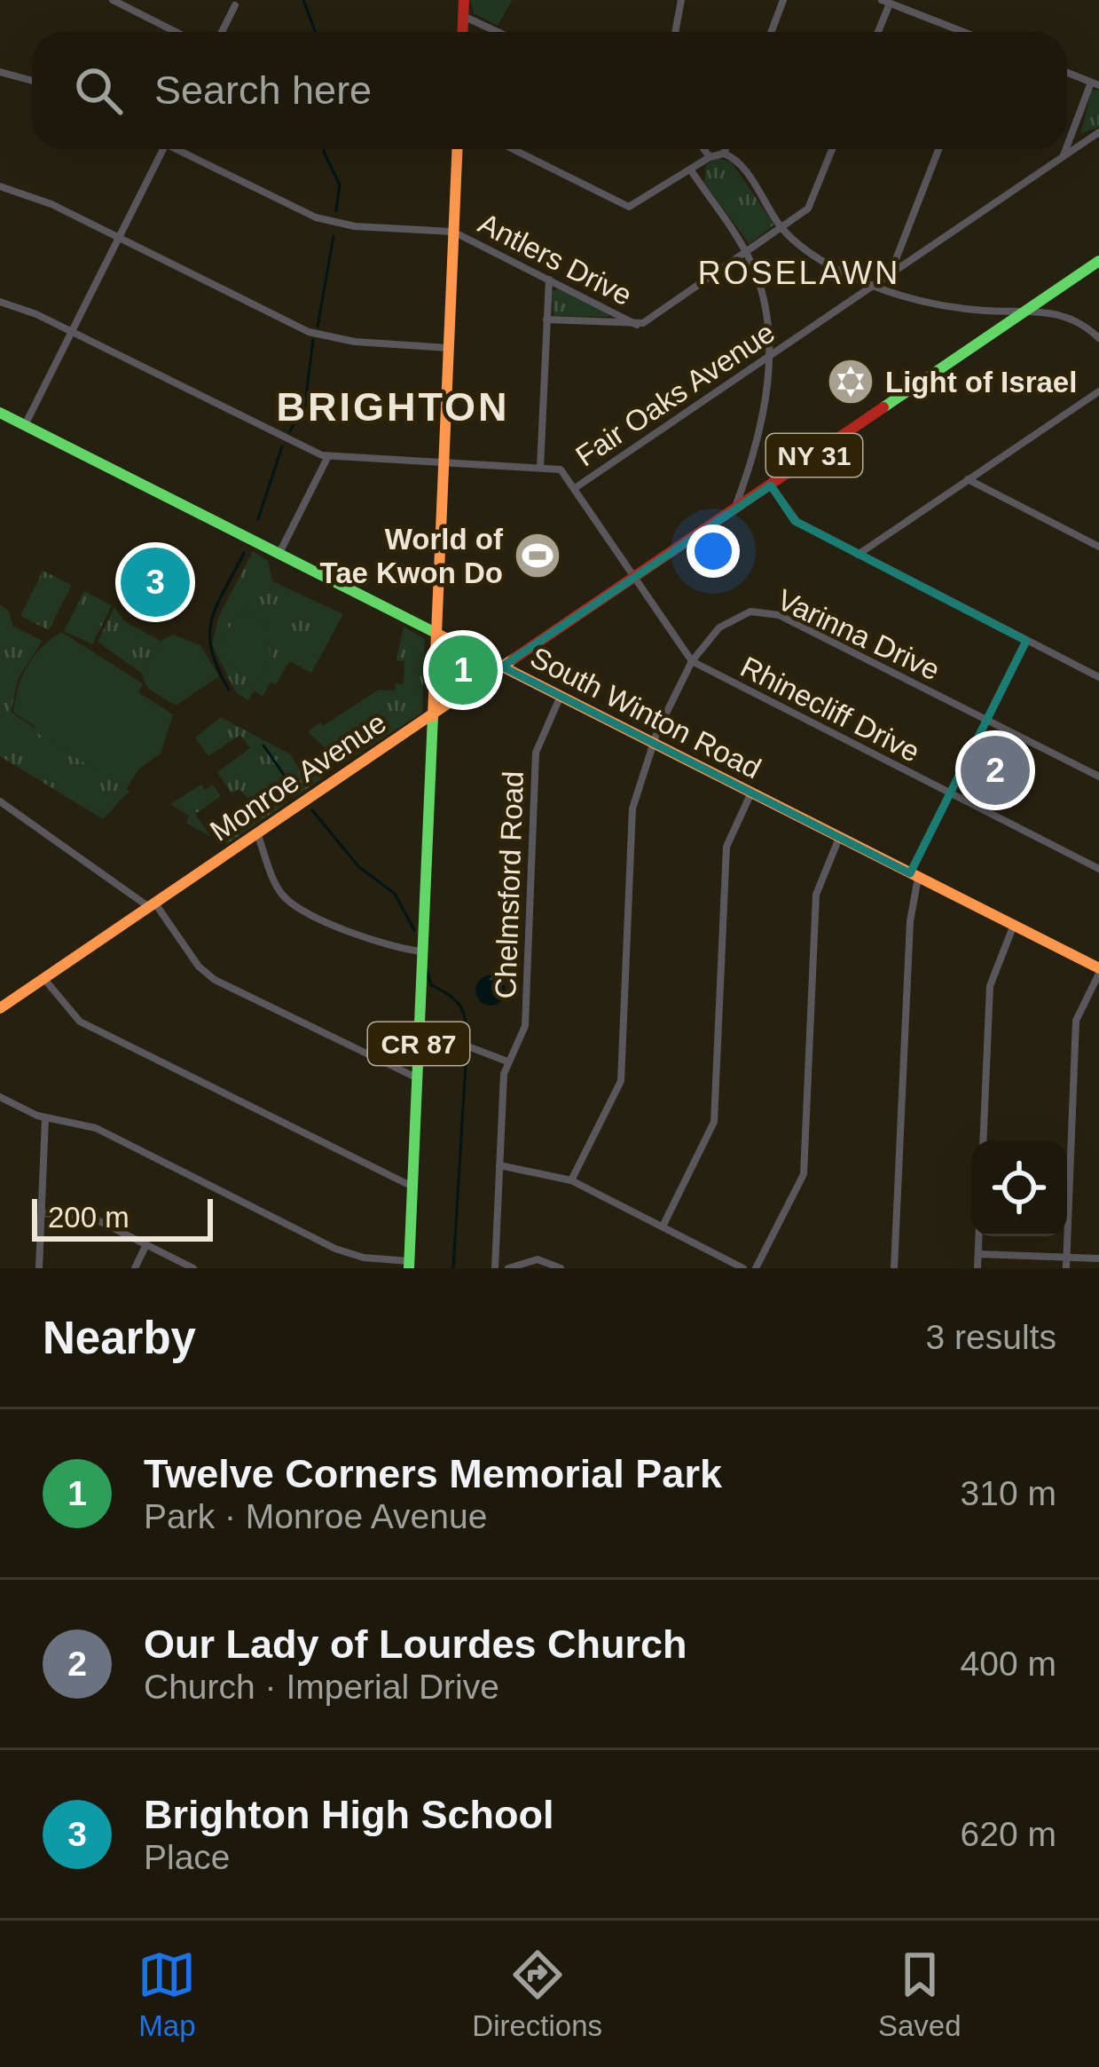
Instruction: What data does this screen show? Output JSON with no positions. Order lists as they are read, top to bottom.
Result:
{
  "streets": {
    "main road": [
      "NY 31",
      "South Winton Road",
      "Monroe Avenue",
      "CR 87"
    ],
    "street": [
      "Antlers Drive",
      "Fair Oaks Avenue",
      "Varinna Drive",
      "Rhinecliff Drive",
      "Chelmsford Road"
    ]
  },
  "crossings": [
    ["Antlers Drive", "CR 87"],
    ["Fair Oaks Avenue", "Rhinecliff Drive"],
    ["Varinna Drive", "Rhinecliff Drive"],
    ["Varinna Drive", "South Winton Road"],
    ["Rhinecliff Drive", "Monroe Avenue"],
    ["South Winton Road", "Monroe Avenue"],
    ["South Winton Road", "Chelmsford Road"],
    ["South Winton Road", "CR 87"],
    ["Monroe Avenue", "CR 87"]
  ],
  "districts": ["ROSELAWN", "BRIGHTON"],
  "places": {
    "synagogue": ["Light of Israel"],
    "sports": ["World of Tae Kwon Do"]
  },
  "scale_bar": "200 m",
  "page": {
    "search": "Search here",
    "pins": ["3", "1", "2"],
    "scale": "200 m",
    "heading": ["Nearby", "3 results"],
    "list": [
      {
        "mark": "1",
        "name": "Twelve Corners Memorial Park",
        "note": "Park · Monroe Avenue",
        "value": "310 m"
      },
      {
        "mark": "2",
        "name": "Our Lady of Lourdes Church",
        "note": "Church · Imperial Drive",
        "value": "400 m"
      },
      {
        "mark": "3",
        "name": "Brighton High School",
        "note": "Place",
        "value": "620 m"
      }
    ],
    "nav": ["Map", "Directions", "Saved"]
  }
}
